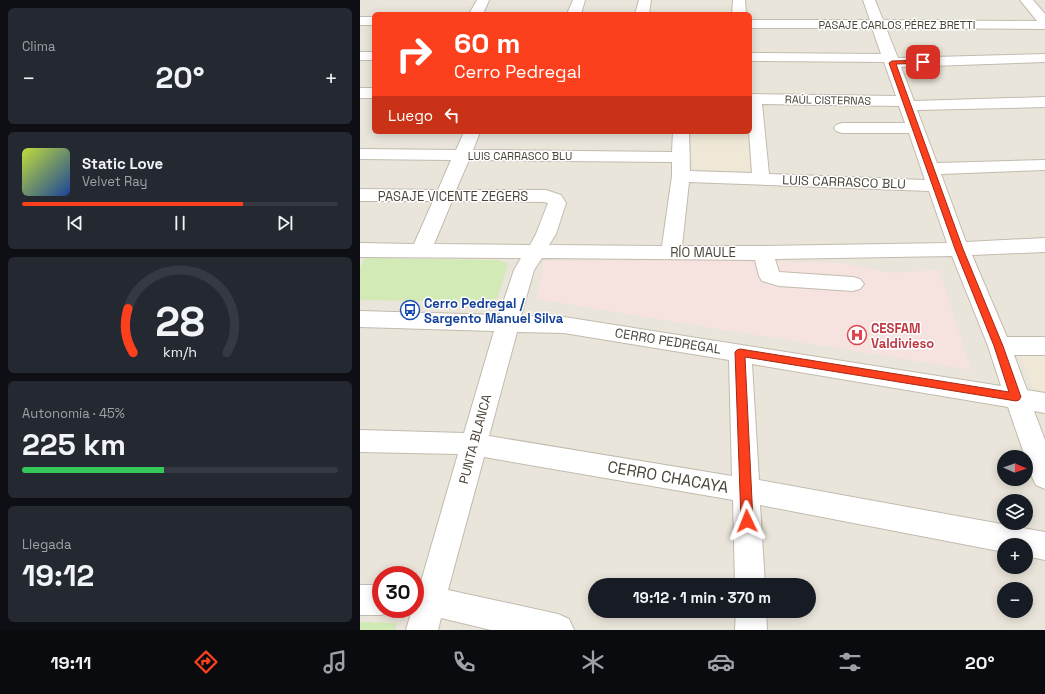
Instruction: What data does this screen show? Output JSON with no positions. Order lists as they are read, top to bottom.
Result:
{
  "streets": {
    "street": [
      "PASAJE CARLOS PÉREZ BRETTI",
      "RAÚL CISTERNAS",
      "LUIS CARRASCO BLU",
      "PASAJE VICENTE ZEGERS",
      "RÍO MAULE",
      "CERRO PEDREGAL",
      "PUNTA BLANCA",
      "CERRO CHACAYA"
    ]
  },
  "crossings": [
    ["PASAJE VICENTE ZEGERS", "PUNTA BLANCA"],
    ["RÍO MAULE", "PUNTA BLANCA"],
    ["CERRO PEDREGAL", "PUNTA BLANCA"],
    ["PUNTA BLANCA", "CERRO CHACAYA"]
  ],
  "places": {
    "bus stop": ["Cerro Pedregal / Sargento Manuel Silva"],
    "hospital": ["CESFAM Valdivieso"]
  },
  "north": "right",
  "page": {
    "tile": [
      "Clima",
      ["Autonomía · 45%", "225 km"],
      ["Llegada", "19:12"]
    ],
    "turn": ["60 m", "Cerro Pedregal"],
    "heat": ["−", "20°", "+"],
    "then": "Luego",
    "song": ["Static Love", "Velvet Ray"],
    "map_buttons": ["+", "−"],
    "limit": "30",
    "trip": "19:12 · 1 min · 370 m",
    "tabs": ["19:11", "20°"],
    "gauge": ["28", "km/h"]
  }
}
